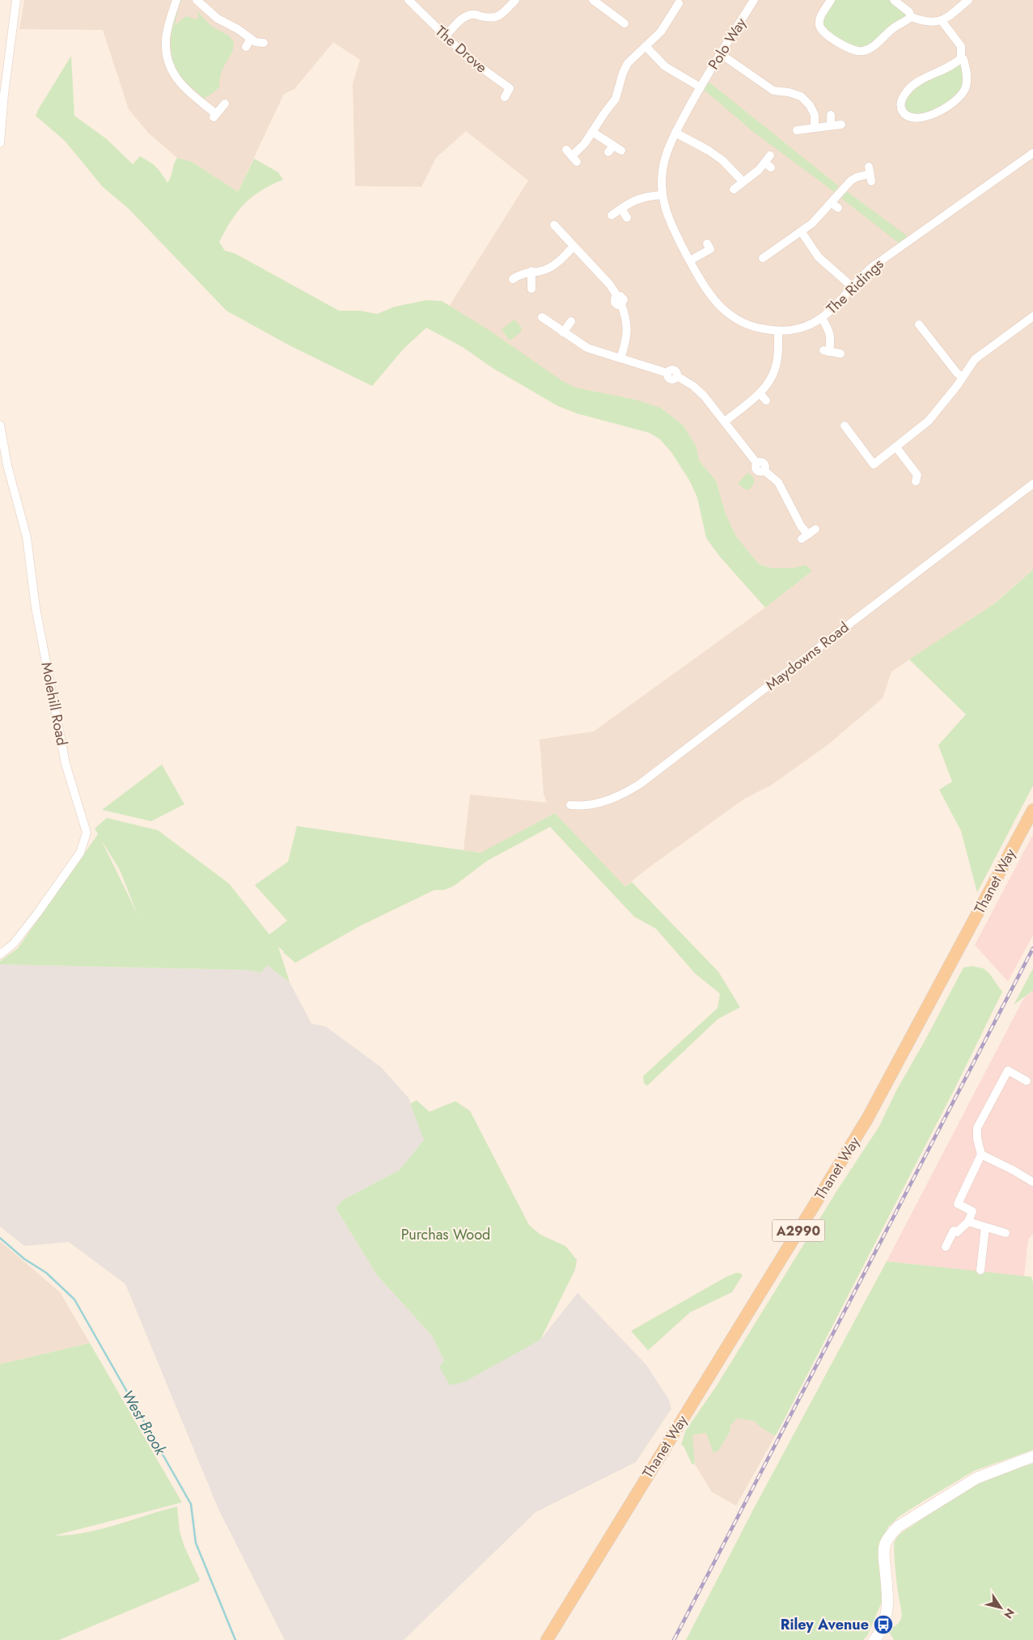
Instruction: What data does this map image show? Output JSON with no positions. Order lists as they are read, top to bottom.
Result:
{
  "streets": {
    "main road": ["Thanet Way", "A2990"],
    "street": [
      "Polo Way",
      "The Drove",
      "The Ridings",
      "Maydowns Road",
      "Molehill Road"
    ]
  },
  "crossings": [
    ["Polo Way", "The Ridings"]
  ],
  "water": ["West Brook"],
  "parks": ["Purchas Wood"],
  "places": {
    "bus stop": ["Riley Avenue"]
  },
  "north": "bottom right"
}
